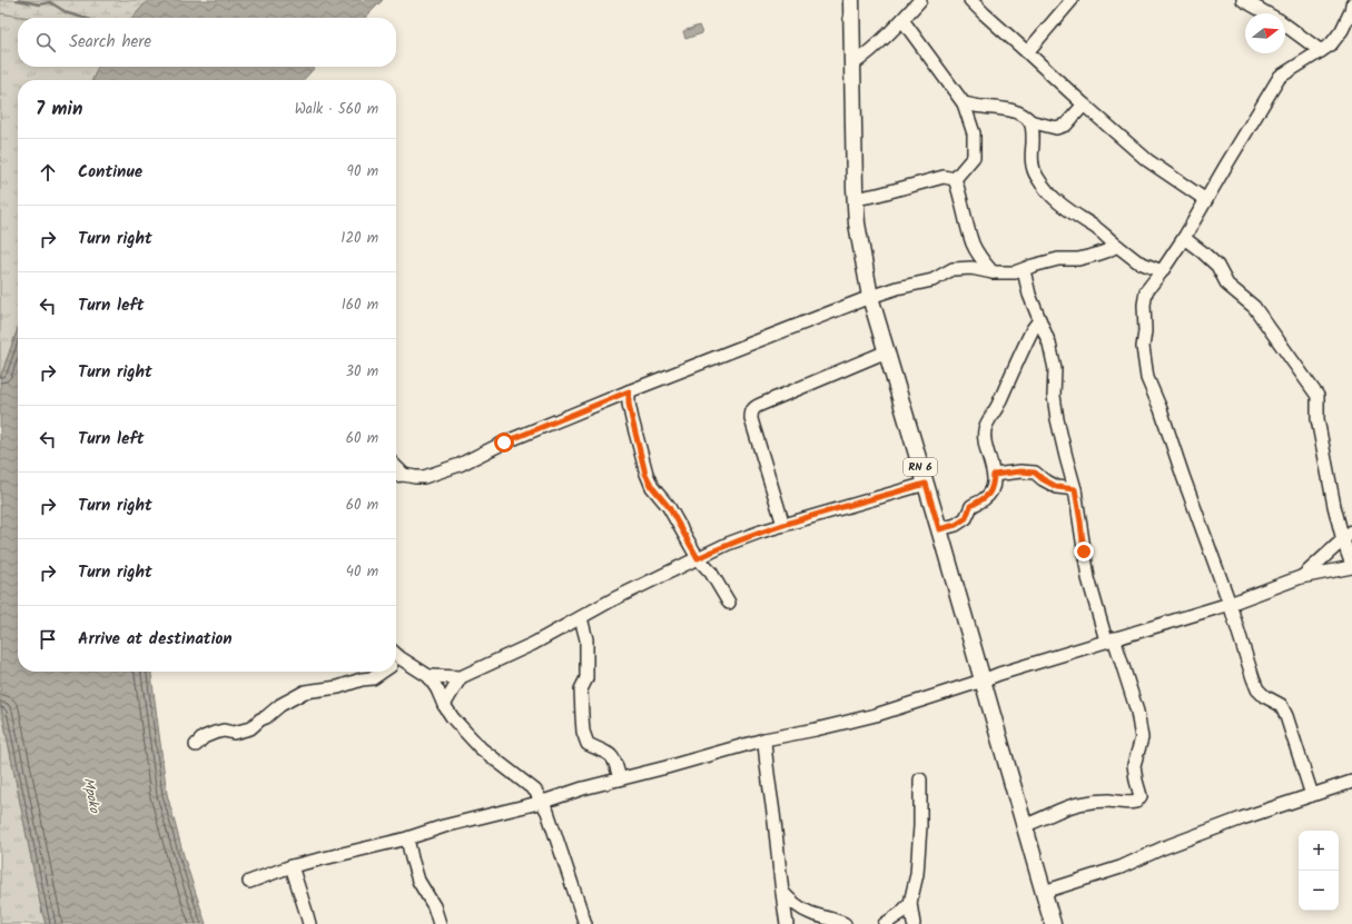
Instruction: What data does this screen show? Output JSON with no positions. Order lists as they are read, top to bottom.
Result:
{
  "streets": {
    "main road": ["RN 6"]
  },
  "water": ["Mpoko"],
  "north": "right",
  "page": {
    "search": "Search here",
    "heading": ["7 min", "Walk · 560 m"],
    "list": [
      ["Continue", "90 m"],
      ["Turn right", "120 m"],
      ["Turn left", "160 m"],
      ["Turn right", "30 m"],
      ["Turn left", "60 m"],
      ["Turn right", "60 m"],
      ["Turn right", "40 m"],
      "Arrive at destination"
    ],
    "map_buttons": ["+", "−"]
  }
}
